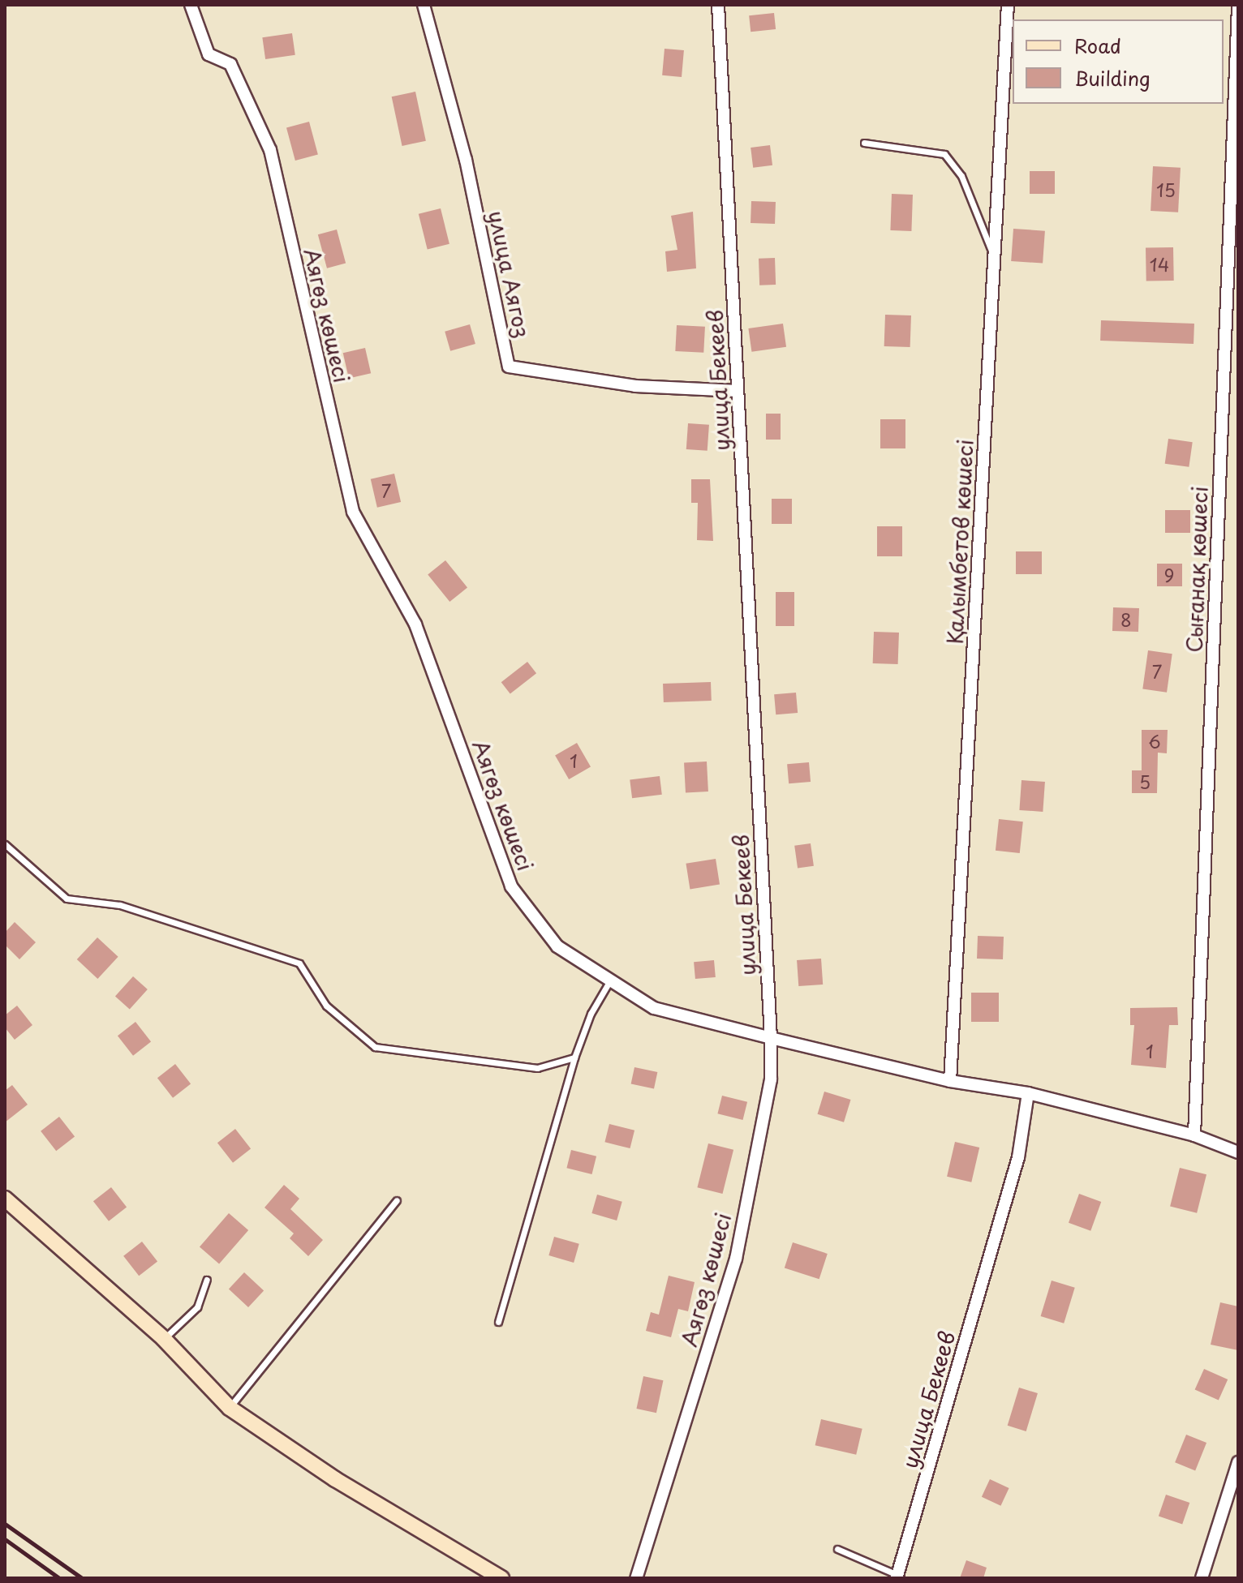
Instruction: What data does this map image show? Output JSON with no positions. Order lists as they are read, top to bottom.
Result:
{
  "streets": {
    "street": [
      "улица Аягоз",
      "Аягөз көшесі",
      "улица Бекеев",
      "Қалымбетов көшесі",
      "Сығанақ көшесі"
    ]
  },
  "crossings": [
    ["улица Аягоз", "улица Бекеев"],
    ["Аягөз көшесі", "улица Бекеев"]
  ],
  "house_numbers": [
    "15",
    "14",
    "7",
    "9",
    "8",
    "7",
    "6",
    "1",
    "5",
    "1"
  ],
  "legend": ["Road", "Building"]
}
